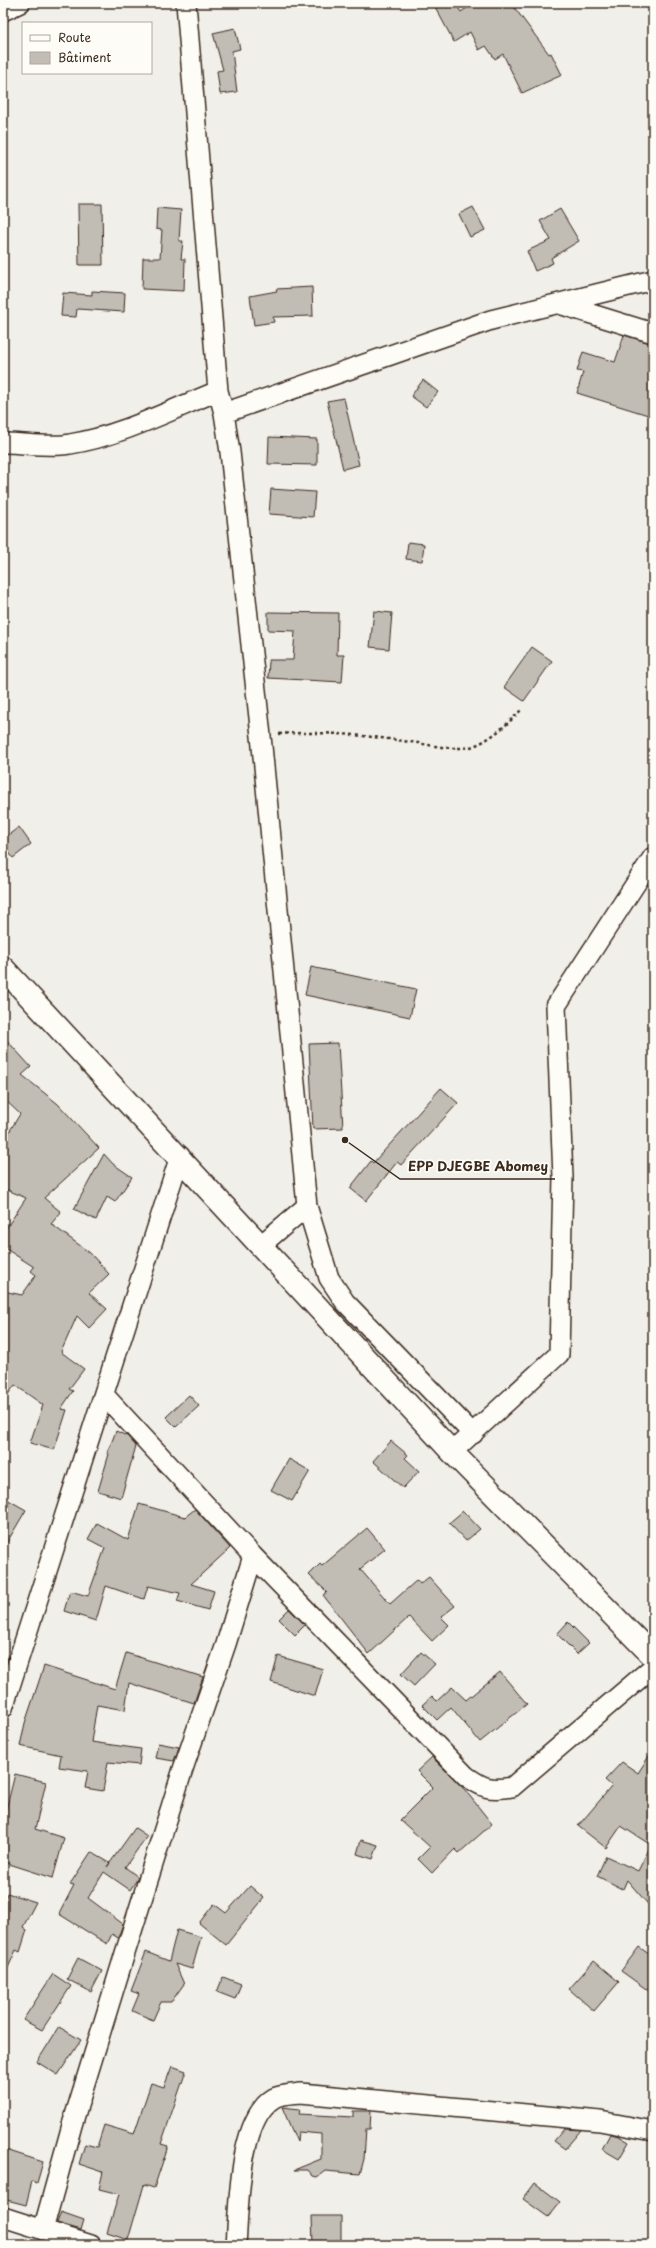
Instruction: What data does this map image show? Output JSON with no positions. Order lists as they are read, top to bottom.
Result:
{
  "places": ["EPP DJEGBE Abomey"],
  "legend": ["Route", "Bâtiment"]
}
